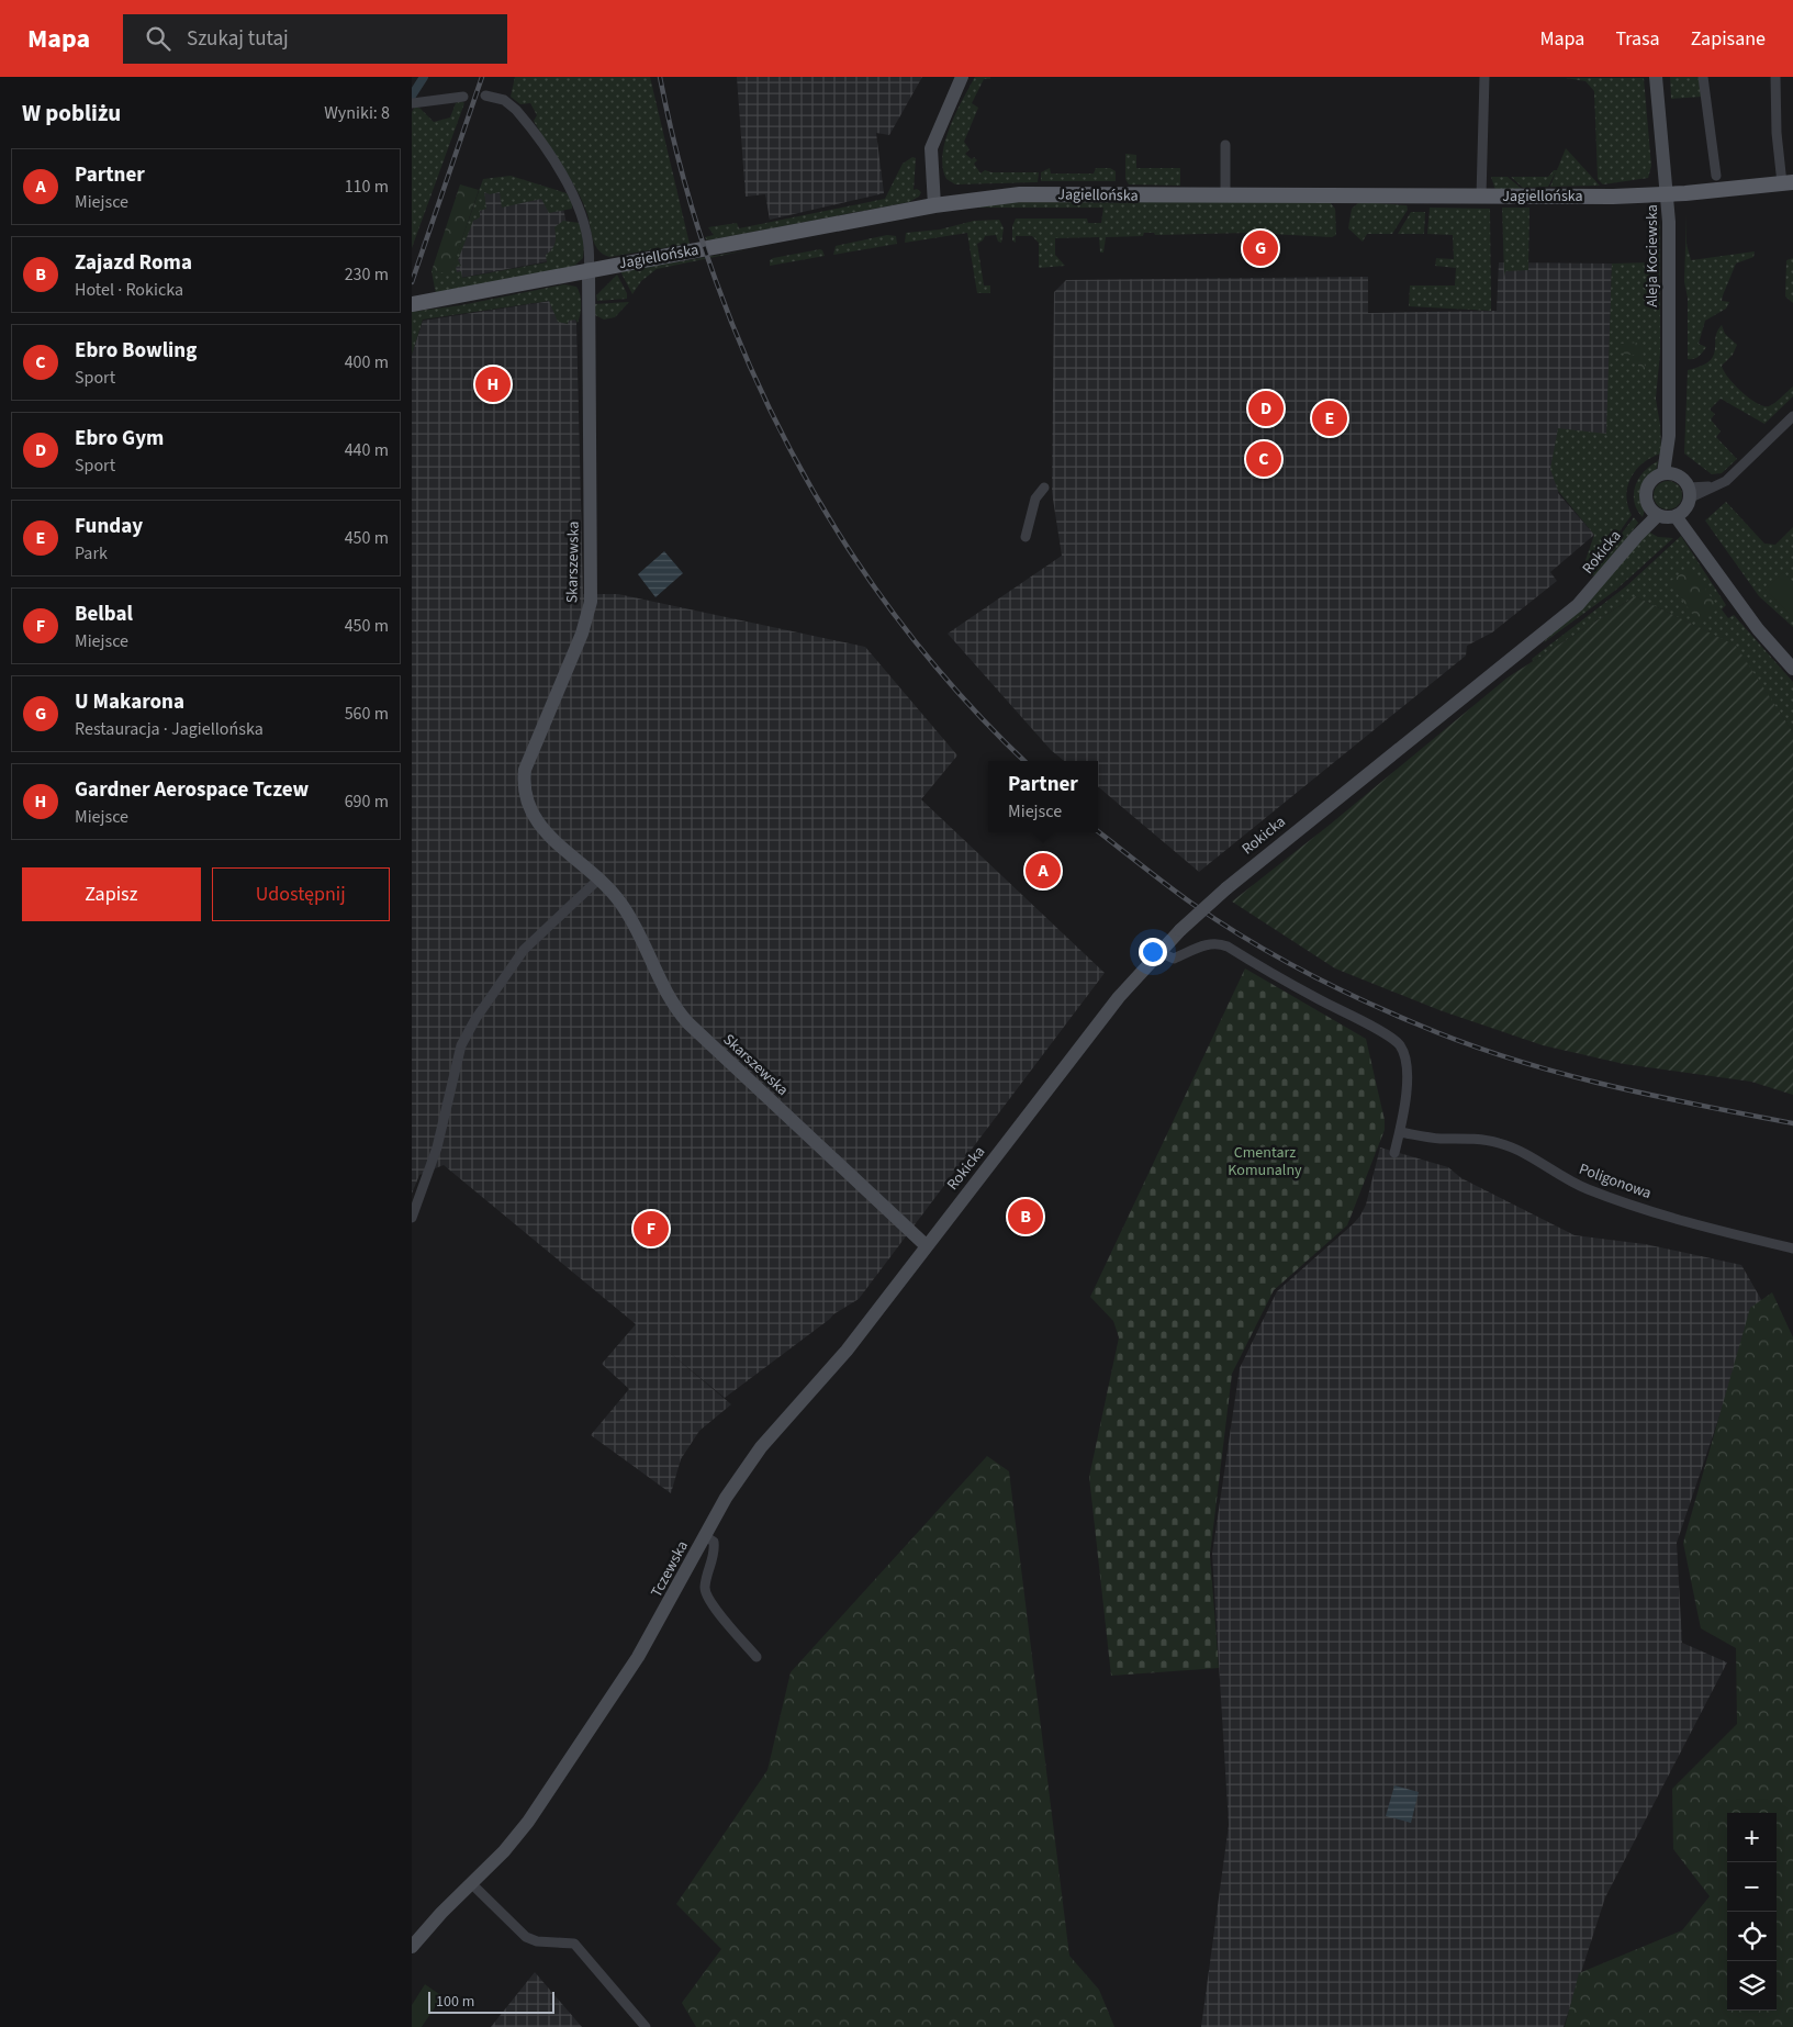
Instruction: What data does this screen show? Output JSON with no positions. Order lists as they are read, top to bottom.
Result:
{
  "streets": {
    "main road": ["Jagiellońska"],
    "street": [
      "Aleja Kociewska",
      "Rokicka",
      "Skarszewska",
      "Poligonowa",
      "Tczewska"
    ]
  },
  "crossings": [
    ["Jagiellońska", "Aleja Kociewska"],
    ["Jagiellońska", "Skarszewska"],
    ["Aleja Kociewska", "Rokicka"],
    ["Rokicka", "Tczewska"],
    ["Skarszewska", "Tczewska"]
  ],
  "parks": ["Cmentarz Komunalny"],
  "scale_bar": "100 m",
  "page": {
    "header": "Mapa",
    "search": "Szukaj tutaj",
    "nav": ["Mapa", "Trasa", "Zapisane"],
    "heading": ["W pobliżu", "Wyniki: 8"],
    "list": [
      {
        "mark": "A",
        "name": "Partner",
        "note": "Miejsce",
        "value": "110 m"
      },
      {
        "mark": "B",
        "name": "Zajazd Roma",
        "note": "Hotel · Rokicka",
        "value": "230 m"
      },
      {
        "mark": "C",
        "name": "Ebro Bowling",
        "note": "Sport",
        "value": "400 m"
      },
      {
        "mark": "D",
        "name": "Ebro Gym",
        "note": "Sport",
        "value": "440 m"
      },
      {
        "mark": "E",
        "name": "Funday",
        "note": "Park",
        "value": "450 m"
      },
      {
        "mark": "F",
        "name": "Belbal",
        "note": "Miejsce",
        "value": "450 m"
      },
      {
        "mark": "G",
        "name": "U Makarona",
        "note": "Restauracja · Jagiellońska",
        "value": "560 m"
      },
      {
        "mark": "H",
        "name": "Gardner Aerospace Tczew",
        "note": "Miejsce",
        "value": "690 m"
      }
    ],
    "pins": [
      "G",
      "H",
      "D",
      "E",
      "C",
      "A",
      "B",
      "F"
    ],
    "popup": ["Partner", "Miejsce"],
    "buttons": ["Zapisz", "Udostępnij"],
    "map_buttons": ["+", "−"],
    "scale": "100 m"
  }
}
